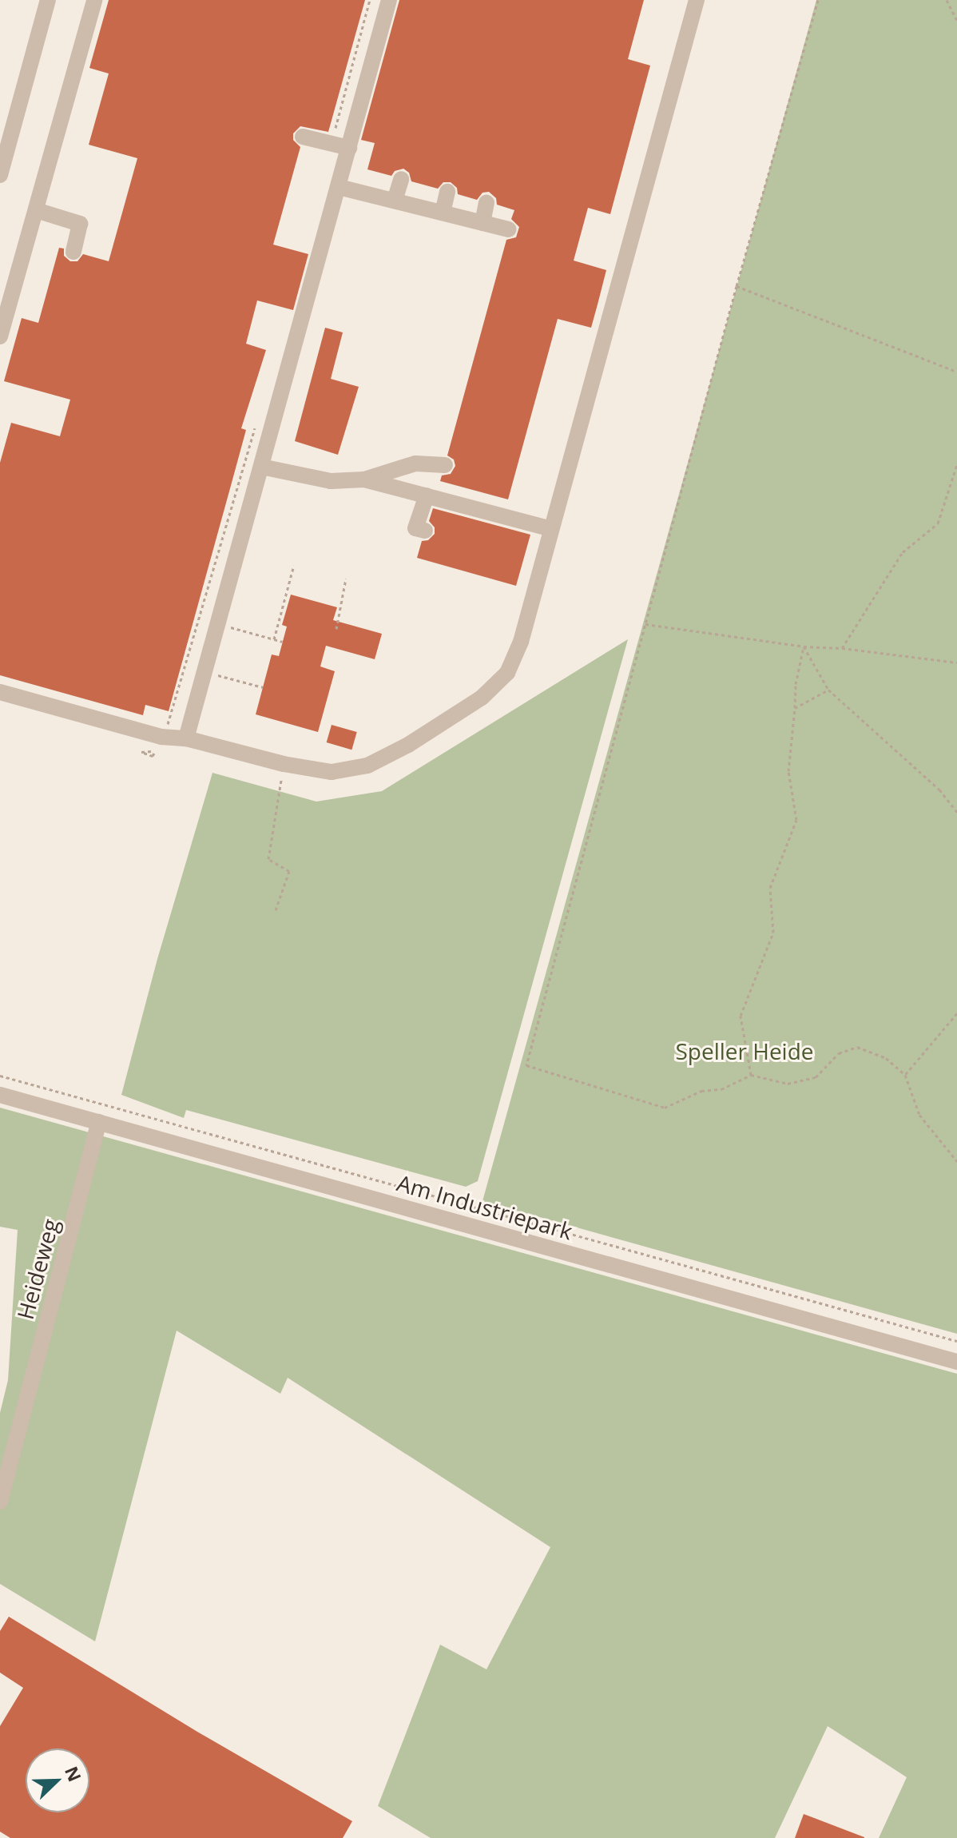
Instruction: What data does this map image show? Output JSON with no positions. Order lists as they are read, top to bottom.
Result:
{
  "streets": {
    "street": ["Am Industriepark", "Heideweg"]
  },
  "crossings": [
    ["Am Industriepark", "Heideweg"]
  ],
  "parks": ["Speller Heide"],
  "north": "top right"
}
